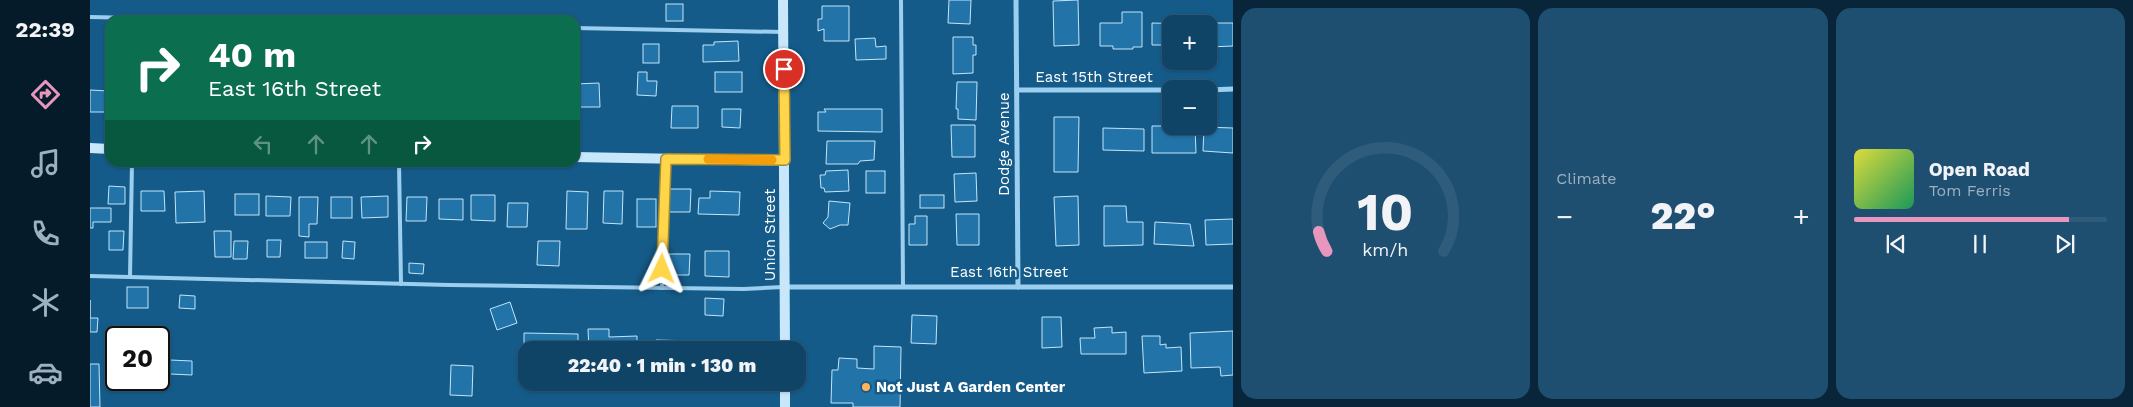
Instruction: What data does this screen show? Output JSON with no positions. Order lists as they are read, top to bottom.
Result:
{
  "streets": {
    "main road": ["Union Street"],
    "street": ["East 15th Street", "Dodge Avenue", "East 16th Street"]
  },
  "crossings": [
    ["East 15th Street", "Dodge Avenue"],
    ["Dodge Avenue", "East 16th Street"],
    ["Union Street", "East 16th Street"]
  ],
  "places": ["Not Just A Garden Center"],
  "page": {
    "tabs": "22:39",
    "tile": "Climate",
    "map_buttons": ["+", "−"],
    "turn": ["40 m", "East 16th Street"],
    "song": ["Open Road", "Tom Ferris"],
    "heat": ["−", "22°", "+"],
    "limit": "20",
    "trip": "22:40 · 1 min · 130 m",
    "gauge": ["10", "km/h"]
  }
}
